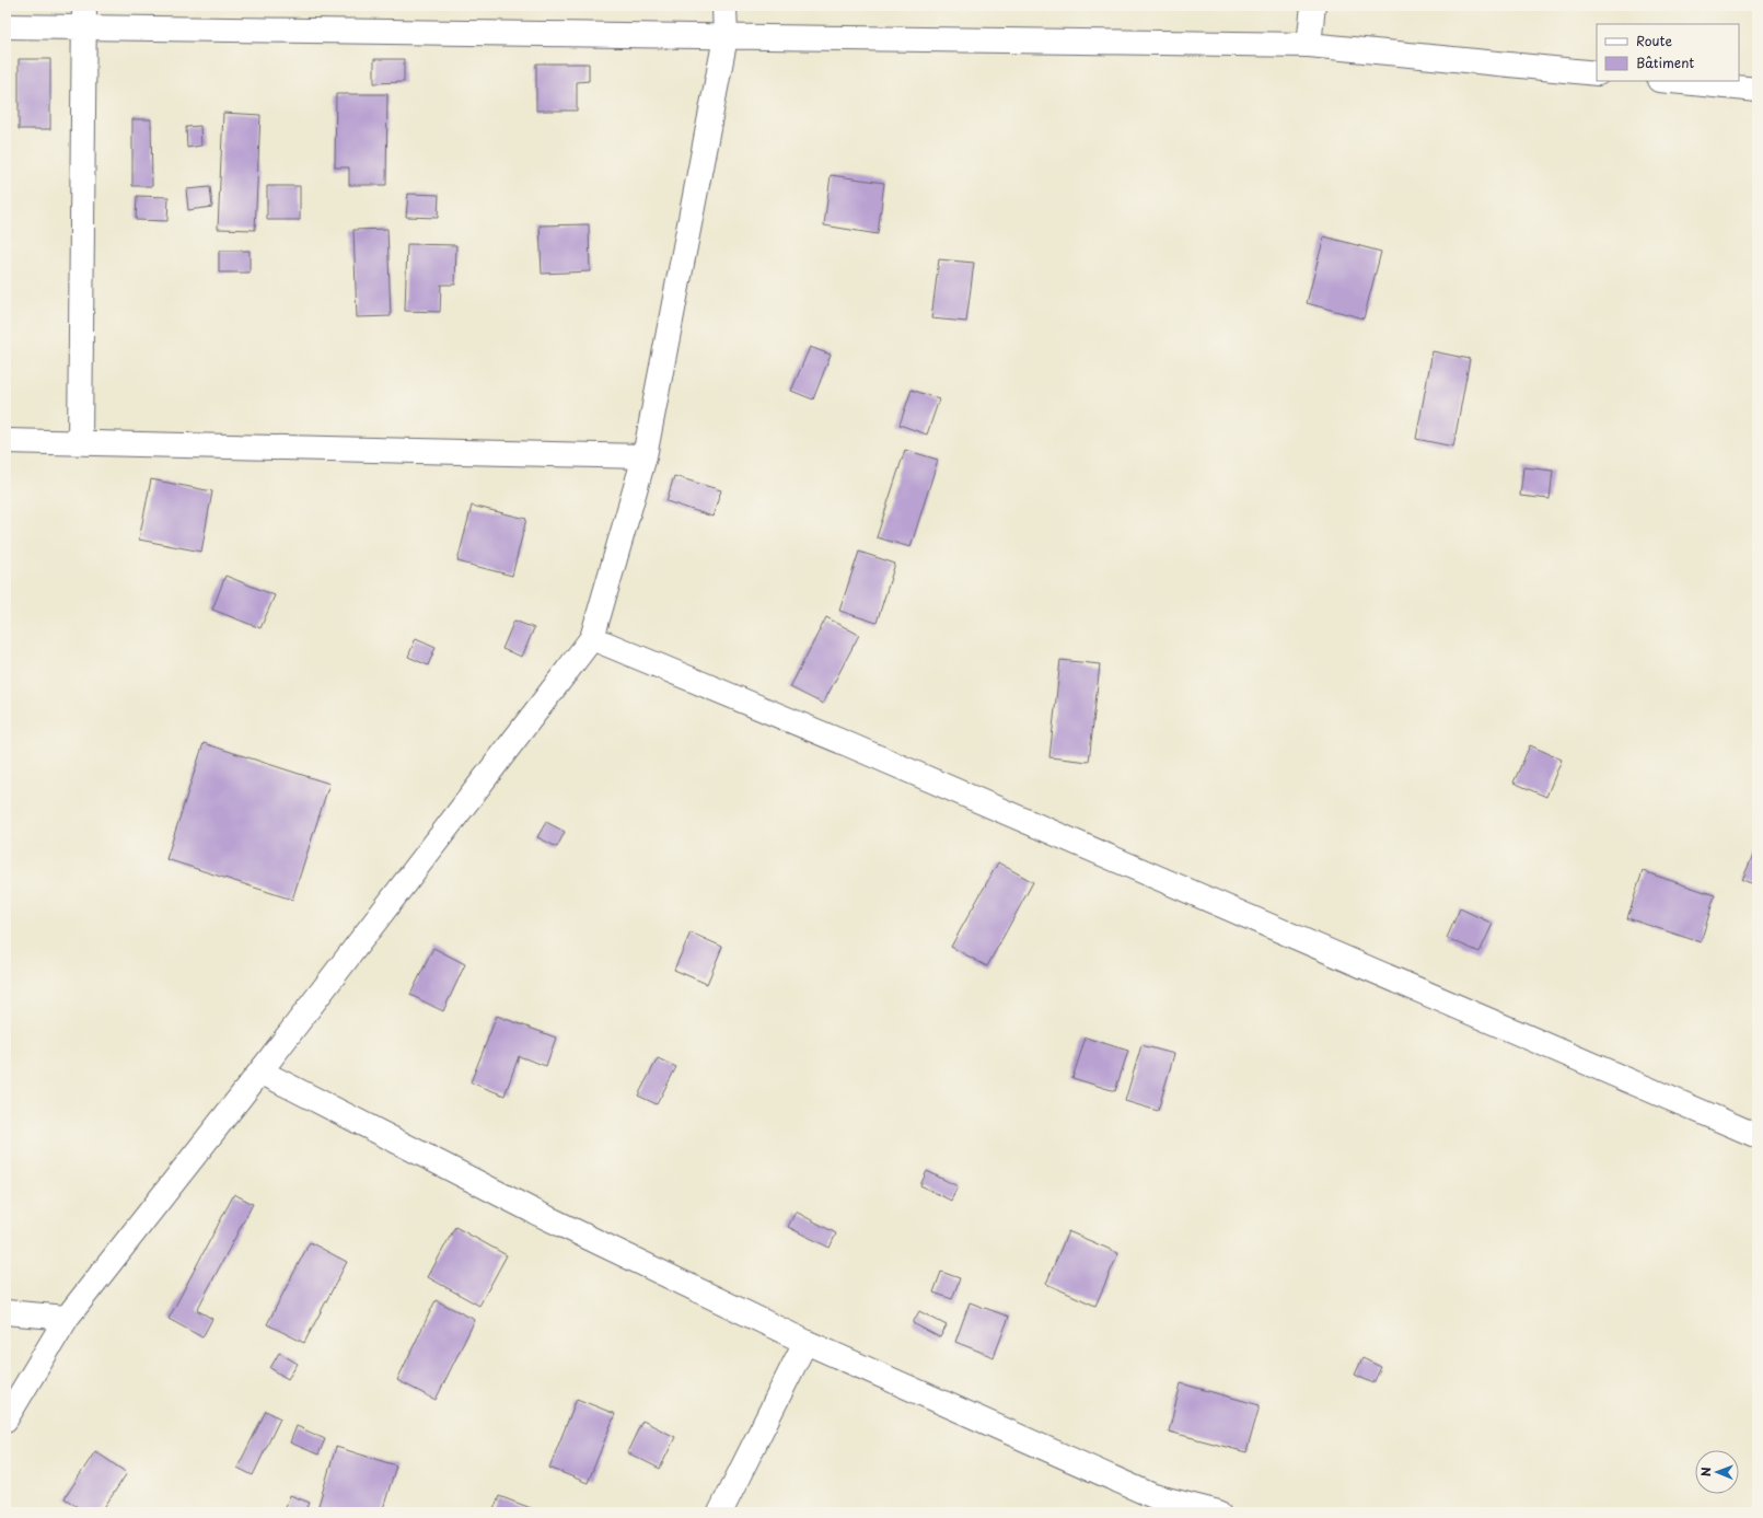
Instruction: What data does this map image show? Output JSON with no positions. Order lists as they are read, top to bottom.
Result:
{
  "legend": ["Route", "Bâtiment"],
  "north": "left"
}
